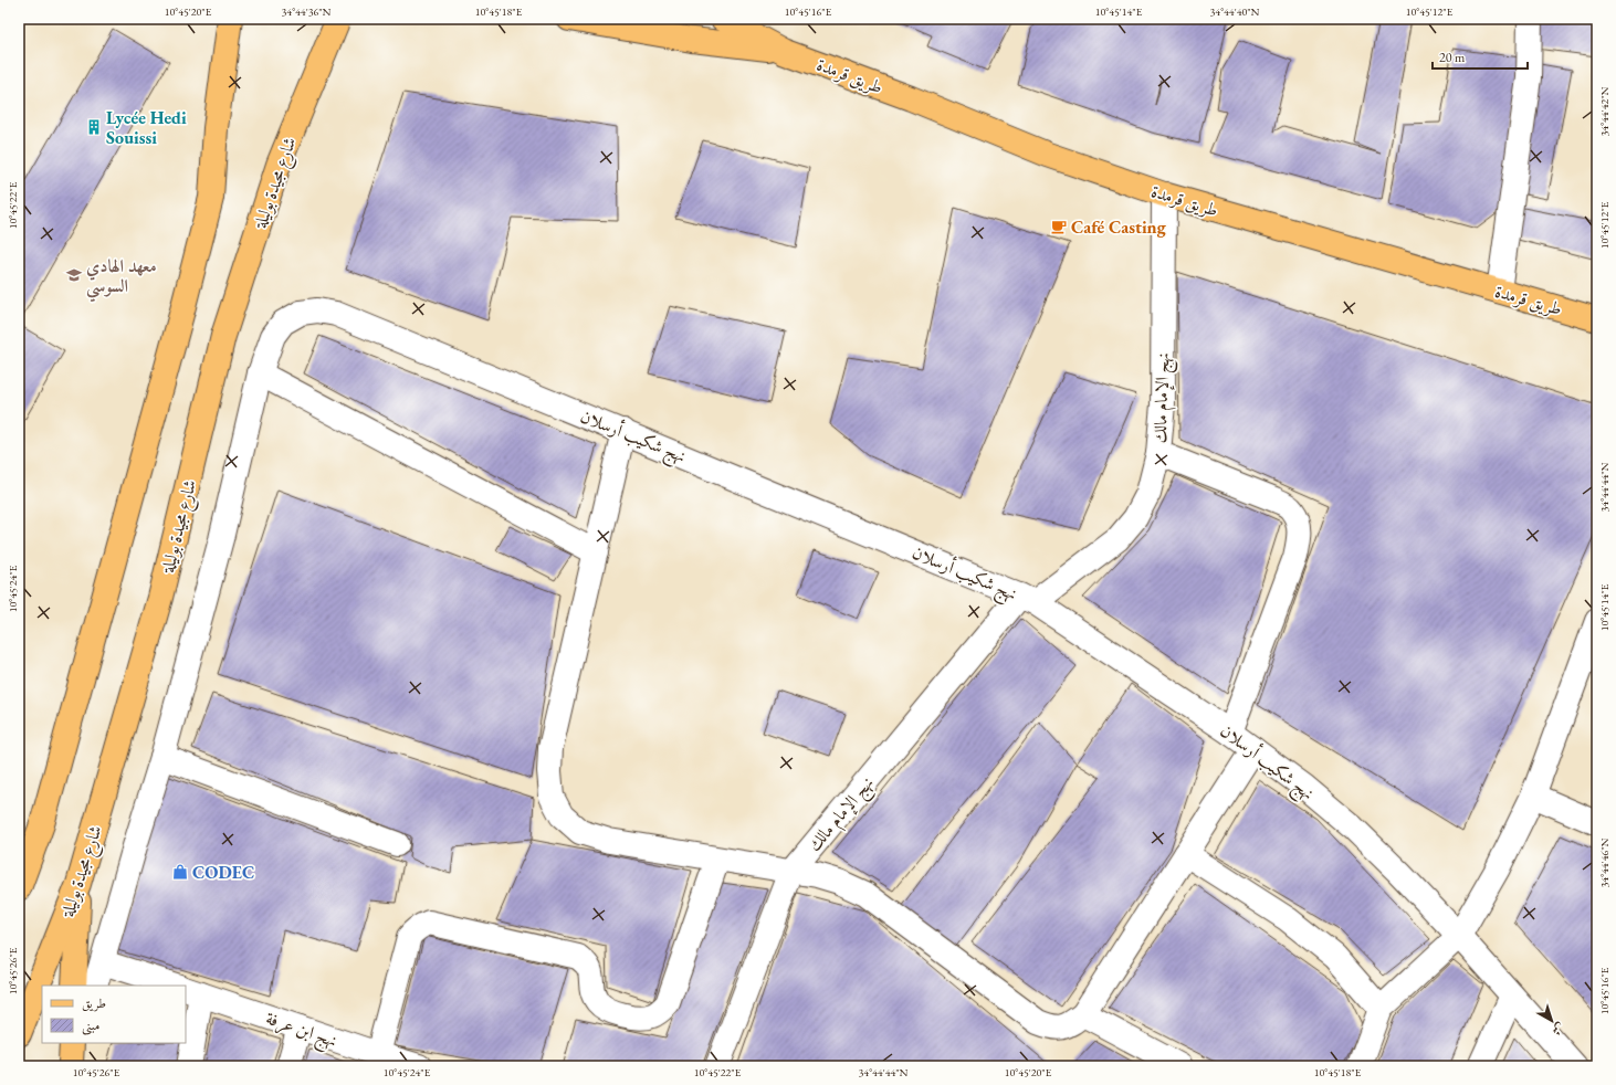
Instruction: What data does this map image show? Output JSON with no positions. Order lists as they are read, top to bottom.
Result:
{
  "streets": {
    "main road": ["طريق قرمدة", "شارع مجيدة بوليلة"],
    "street": ["نهج الإمام مالك", "نهج شكيب أرسلان", "نهج ابن عرفة"]
  },
  "crossings": [
    ["طريق قرمدة", "نهج الإمام مالك"],
    ["نهج الإمام مالك", "نهج شكيب أرسلان"]
  ],
  "places": {
    "building": ["Lycée Hedi Souissi"],
    "cafe": ["Café Casting"],
    "school or university": ["معهد الهادي السوسي"],
    "shop": ["CODEC"]
  },
  "legend": ["طريق", "مبنى"],
  "scale_bar": "20 m",
  "north": "bottom right",
  "coordinates": [
    "10°45'20\"E",
    "34°44'36\"N",
    "10°45'18\"E",
    "10°45'16\"E",
    "10°45'14\"E",
    "34°44'40\"N",
    "10°45'12\"E",
    "34°44'42\"N",
    "10°45'22\"E",
    "34°44'44\"N",
    "10°45'24\"E",
    "34°44'46\"N",
    "10°45'26\"E"
  ]
}
